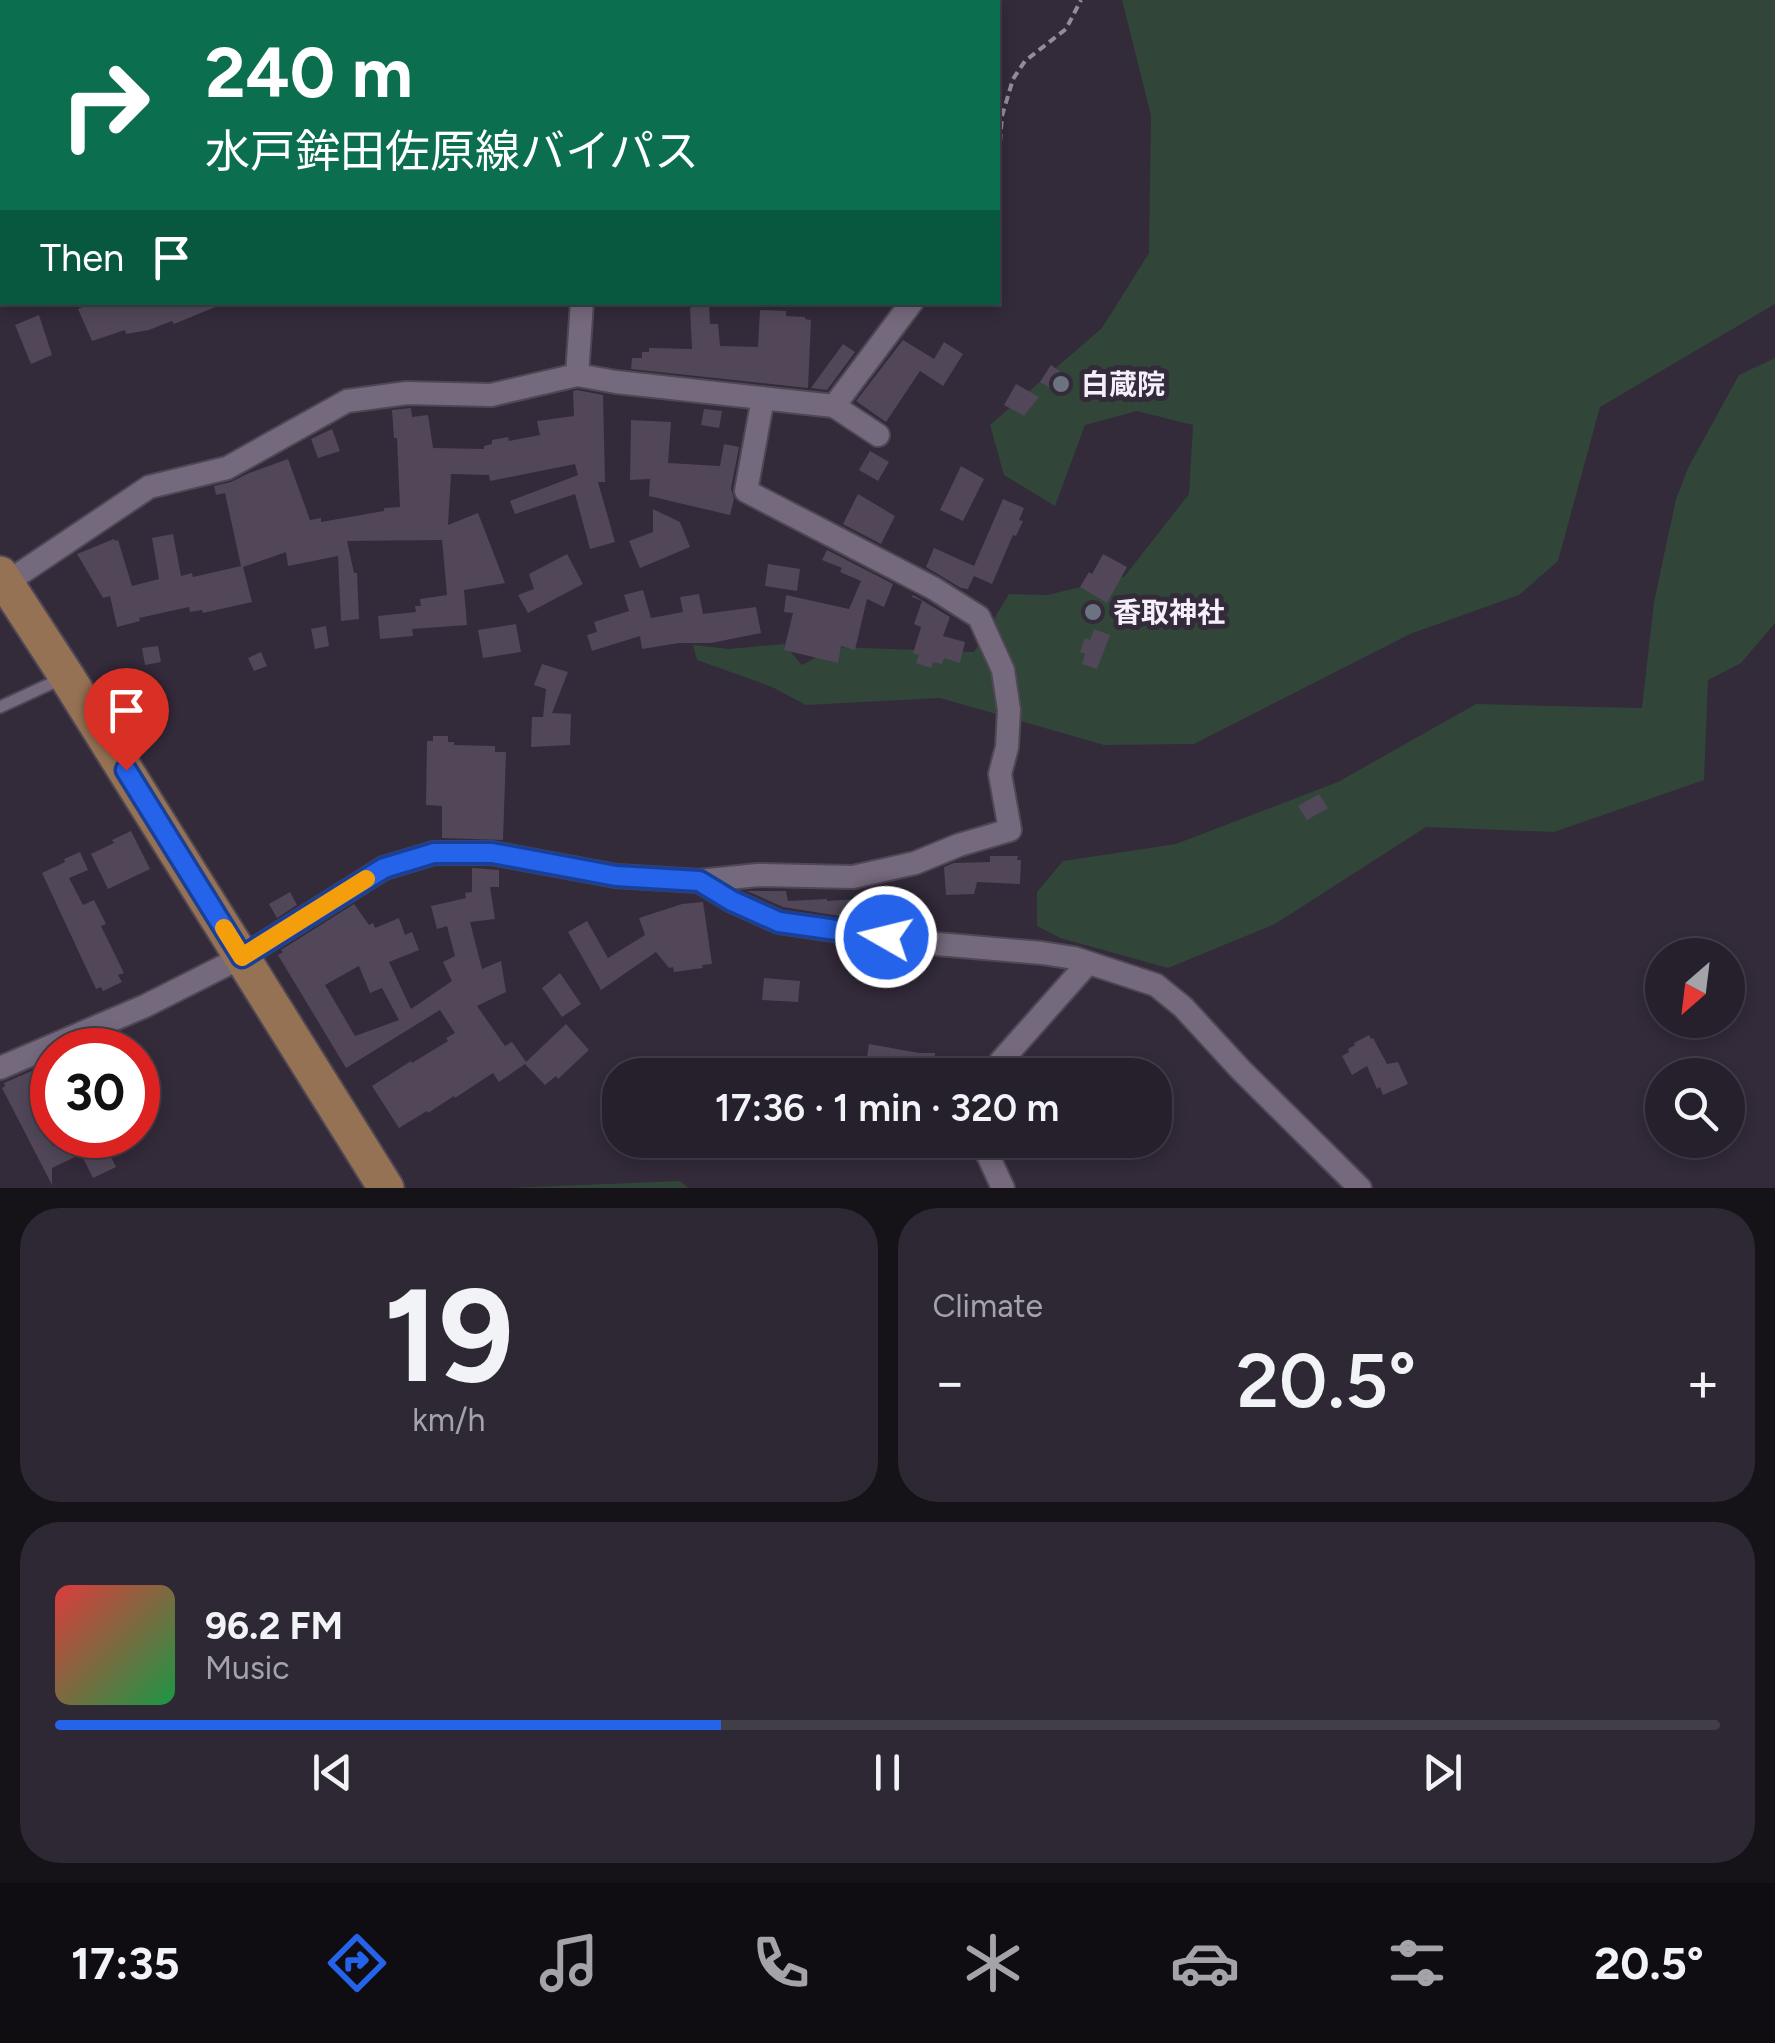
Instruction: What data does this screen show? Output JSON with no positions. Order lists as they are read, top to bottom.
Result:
{
  "places": ["白蔵院", "香取神社"],
  "north": "bottom left",
  "page": {
    "turn": ["240 m", "水戸鉾田佐原線バイパス"],
    "then": "Then",
    "limit": "30",
    "trip": "17:36 · 1 min · 320 m",
    "tile": [
      ["19", "km/h"],
      "Climate"
    ],
    "heat": ["−", "20.5°", "+"],
    "song": ["96.2 FM", "Music"],
    "tabs": ["17:35", "20.5°"]
  }
}
